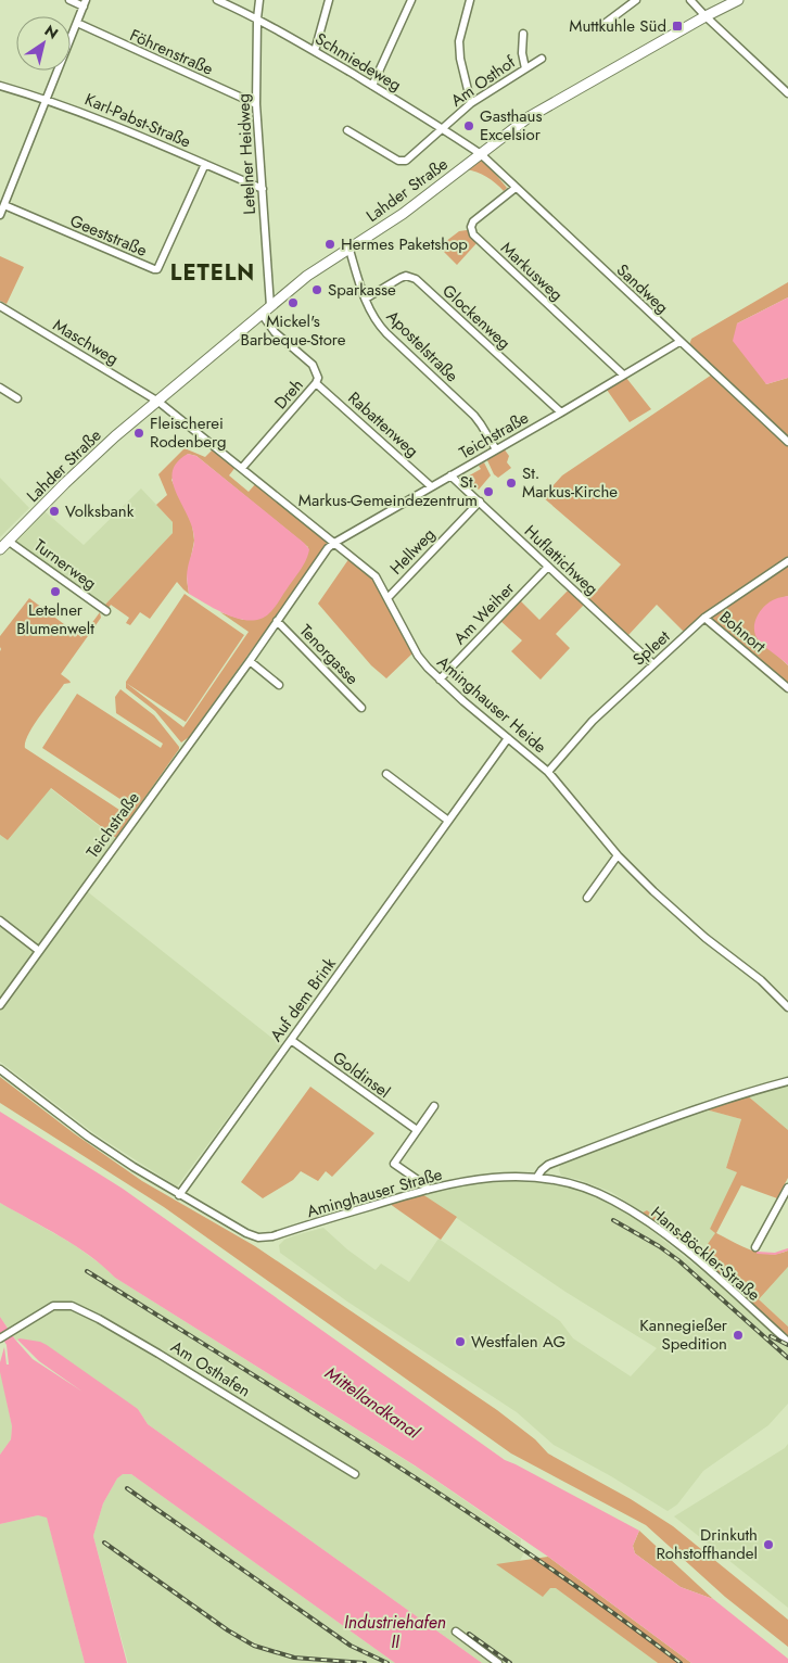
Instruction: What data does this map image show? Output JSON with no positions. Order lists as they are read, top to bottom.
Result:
{
  "streets": {
    "street": [
      "Föhrenstraße",
      "Schmiedeweg",
      "Am Osthof",
      "Karl-Pabst-Straße",
      "Letelner Heidweg",
      "Lahder Straße",
      "Geeststraße",
      "Markusweg",
      "Sandweg",
      "Glockenweg",
      "Maschweg",
      "Apostelstraße",
      "Dreh",
      "Rabattenweg",
      "Teichstraße",
      "Hellweg",
      "Huflattichweg",
      "Turnerweg",
      "Am Weiher",
      "Bohnort",
      "Spleet",
      "Tenorgasse",
      "Aminghauser Heide",
      "Auf dem Brink",
      "Goldinsel",
      "Aminghauser Straße",
      "Hans-Böckler-Straße",
      "Am Osthafen"
    ]
  },
  "crossings": [
    ["Föhrenstraße", "Letelner Heidweg"],
    ["Schmiedeweg", "Am Osthof"],
    ["Schmiedeweg", "Letelner Heidweg"],
    ["Schmiedeweg", "Lahder Straße"],
    ["Schmiedeweg", "Sandweg"],
    ["Karl-Pabst-Straße", "Letelner Heidweg"],
    ["Karl-Pabst-Straße", "Geeststraße"],
    ["Letelner Heidweg", "Lahder Straße"],
    ["Lahder Straße", "Sandweg"],
    ["Lahder Straße", "Maschweg"],
    ["Lahder Straße", "Apostelstraße"],
    ["Lahder Straße", "Dreh"],
    ["Lahder Straße", "Turnerweg"],
    ["Lahder Straße", "Aminghauser Heide"],
    ["Markusweg", "Sandweg"],
    ["Markusweg", "Teichstraße"],
    ["Sandweg", "Teichstraße"],
    ["Glockenweg", "Apostelstraße"],
    ["Glockenweg", "Teichstraße"],
    ["Maschweg", "Aminghauser Heide"],
    ["Apostelstraße", "Teichstraße"],
    ["Dreh", "Rabattenweg"],
    ["Dreh", "Aminghauser Heide"],
    ["Rabattenweg", "Teichstraße"],
    ["Teichstraße", "Huflattichweg"],
    ["Teichstraße", "Tenorgasse"],
    ["Teichstraße", "Aminghauser Heide"],
    ["Hellweg", "Huflattichweg"],
    ["Hellweg", "Aminghauser Heide"],
    ["Huflattichweg", "Am Weiher"],
    ["Huflattichweg", "Spleet"],
    ["Am Weiher", "Aminghauser Heide"],
    ["Bohnort", "Spleet"],
    ["Spleet", "Aminghauser Heide"],
    ["Aminghauser Heide", "Auf dem Brink"],
    ["Auf dem Brink", "Goldinsel"],
    ["Auf dem Brink", "Aminghauser Straße"],
    ["Aminghauser Straße", "Hans-Böckler-Straße"]
  ],
  "districts": ["LETELN"],
  "water": ["Mittellandkanal", "Industriehafen II"],
  "places": {
    "transit": ["Muttkuhle Süd"],
    "other": [
      "Gasthaus Excelsior",
      "Hermes Paketshop",
      "Sparkasse",
      "Mickel's Barbeque-Store",
      "Fleischerei Rodenberg",
      "St. Markus-Kirche",
      "St. Markus-Gemeindezentrum",
      "Volksbank",
      "Letelner Blumenwelt",
      "Kannegießer Spedition",
      "Westfalen AG",
      "Drinkuth Rohstoffhandel"
    ]
  },
  "north": "top right"
}
